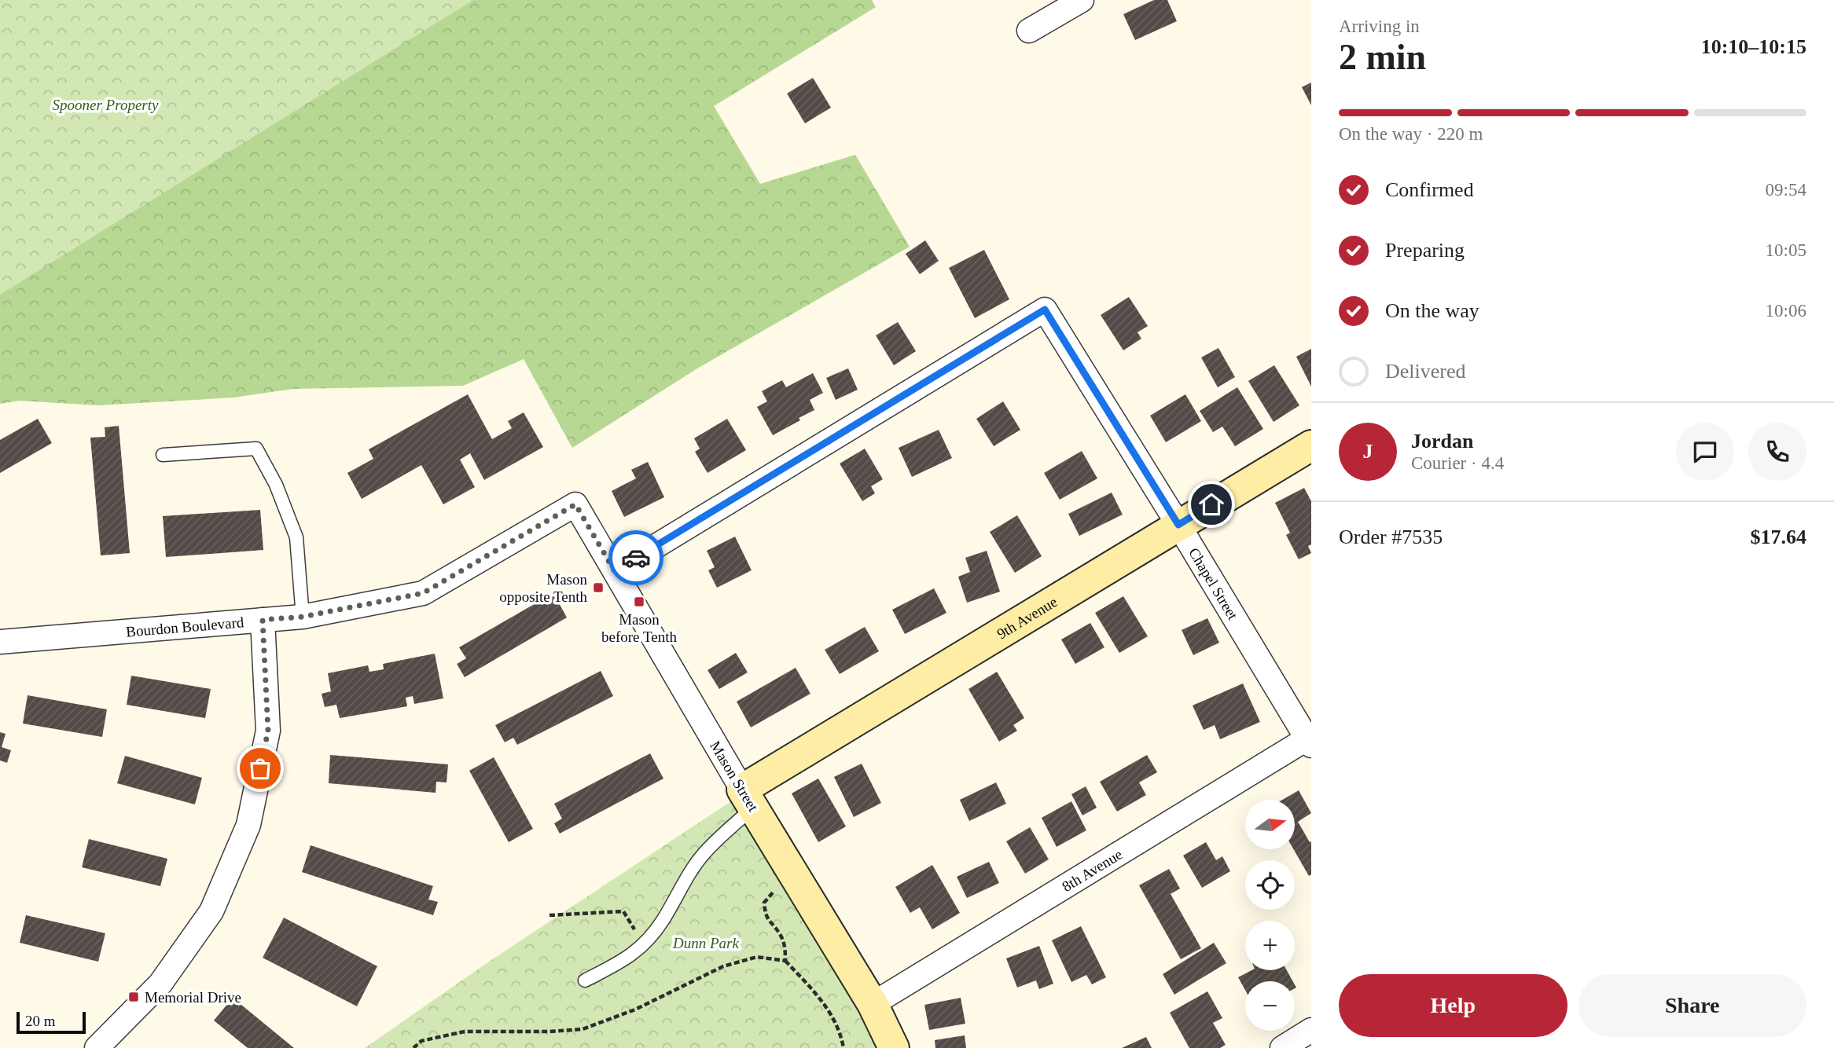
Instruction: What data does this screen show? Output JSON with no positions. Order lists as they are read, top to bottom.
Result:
{
  "streets": {
    "street": [
      "Chapel Street",
      "9th Avenue",
      "Bourdon Boulevard",
      "Mason Street",
      "8th Avenue"
    ]
  },
  "crossings": [
    ["Chapel Street", "9th Avenue"],
    ["Chapel Street", "Mason Street"],
    ["Chapel Street", "8th Avenue"],
    ["9th Avenue", "Mason Street"],
    ["Bourdon Boulevard", "Mason Street"],
    ["Mason Street", "8th Avenue"]
  ],
  "parks": ["Spooner Property", "Dunn Park"],
  "places": {
    "transit": ["Mason opposite Tenth", "Mason before Tenth", "Memorial Drive"]
  },
  "scale_bar": "20 m",
  "north": "right",
  "page": {
    "heading": ["2 min", "Arriving in", "10:10–10:15"],
    "panel": [
      "Jordan",
      "Courier · 4.4",
      "Order #7535",
      "$17.64"
    ],
    "bar": "On the way · 220 m",
    "list": [
      ["Confirmed", "09:54"],
      ["Preparing", "10:05"],
      ["On the way", "10:06"],
      "Delivered"
    ],
    "round": "J",
    "map_buttons": ["+", "−"],
    "buttons": ["Help", "Share"],
    "scale": "20 m"
  }
}
